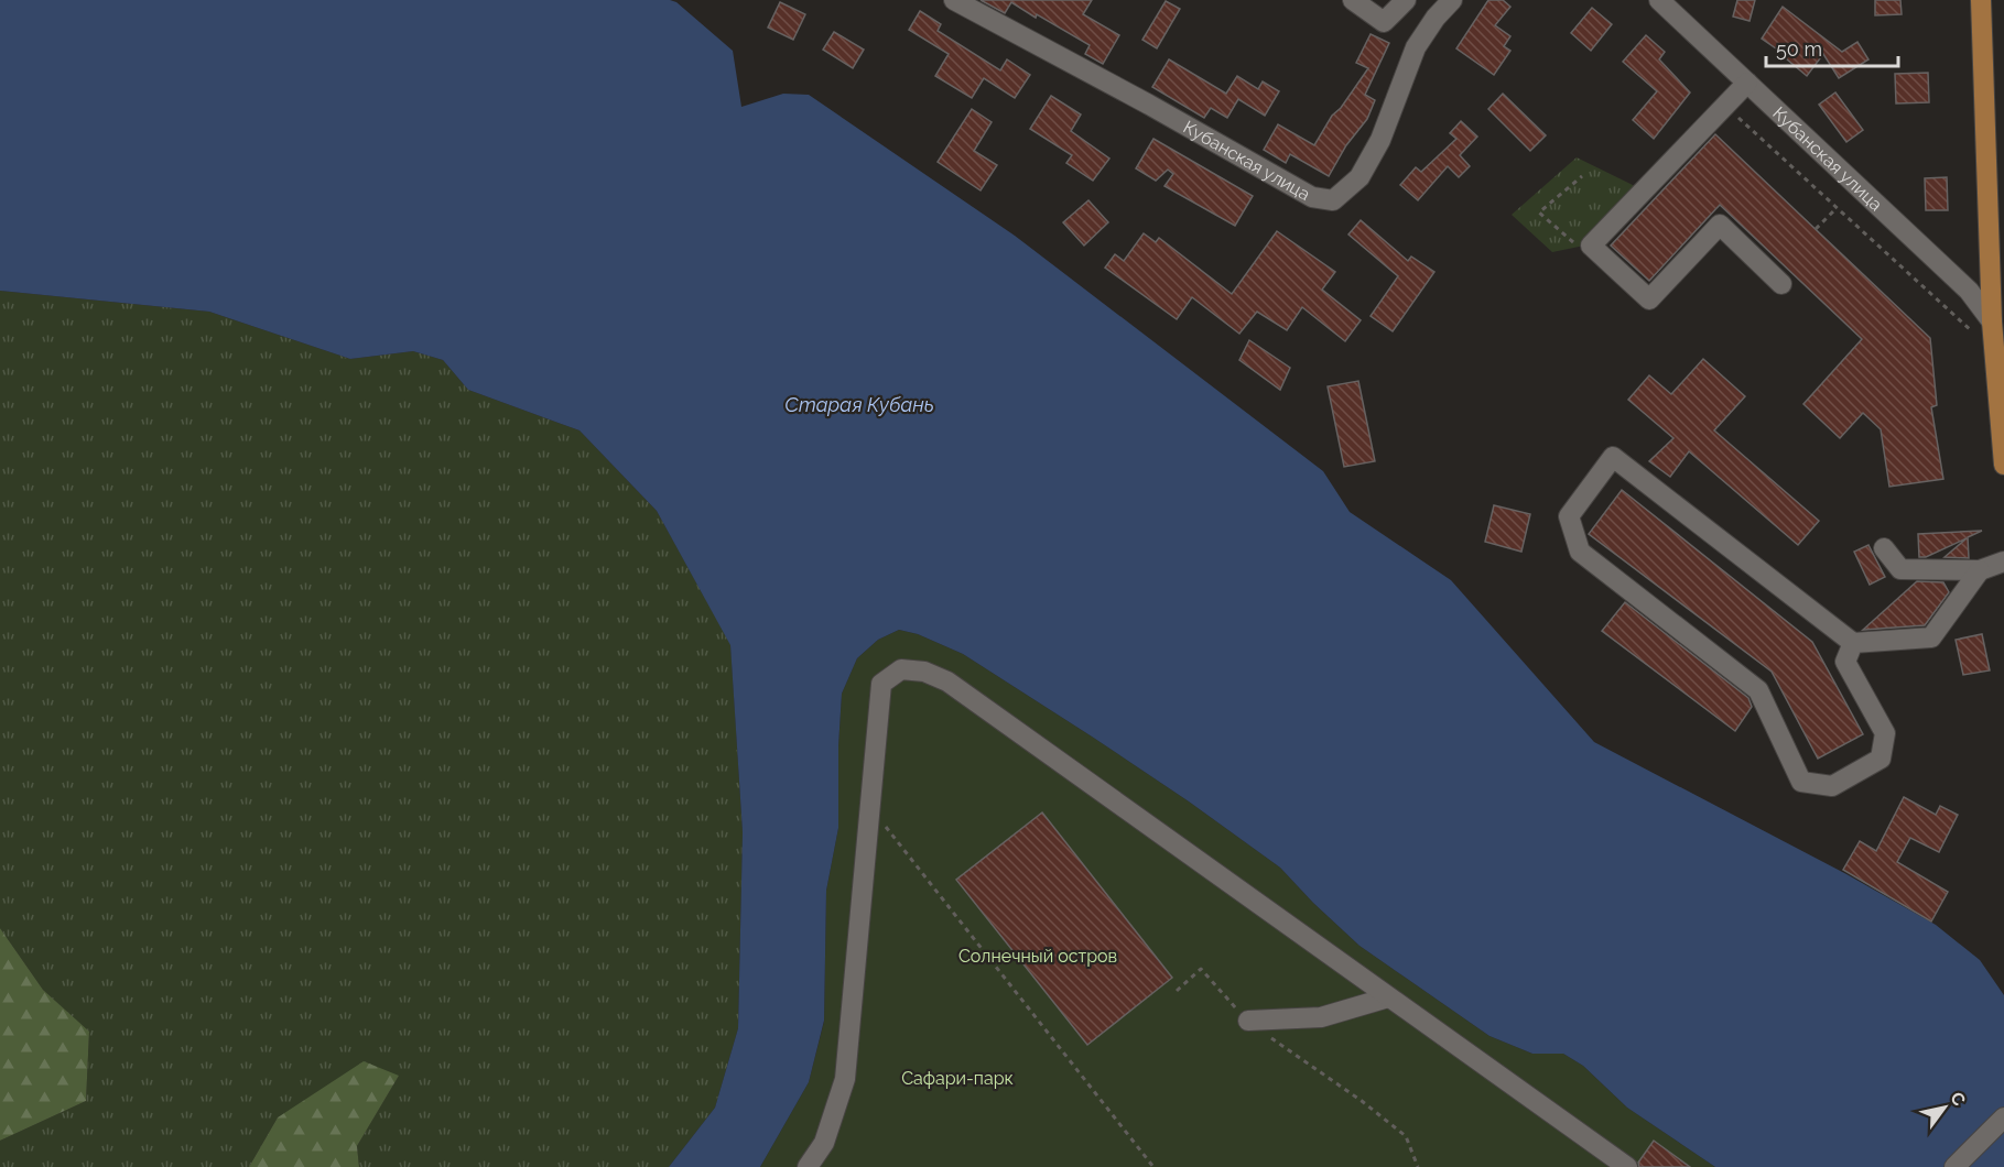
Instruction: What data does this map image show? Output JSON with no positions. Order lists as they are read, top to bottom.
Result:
{
  "streets": {
    "street": ["Кубанская улица"]
  },
  "water": ["Старая Кубань"],
  "parks": ["Солнечный остров", "Сафари-парк"],
  "scale_bar": "50 m",
  "north": "top right"
}
